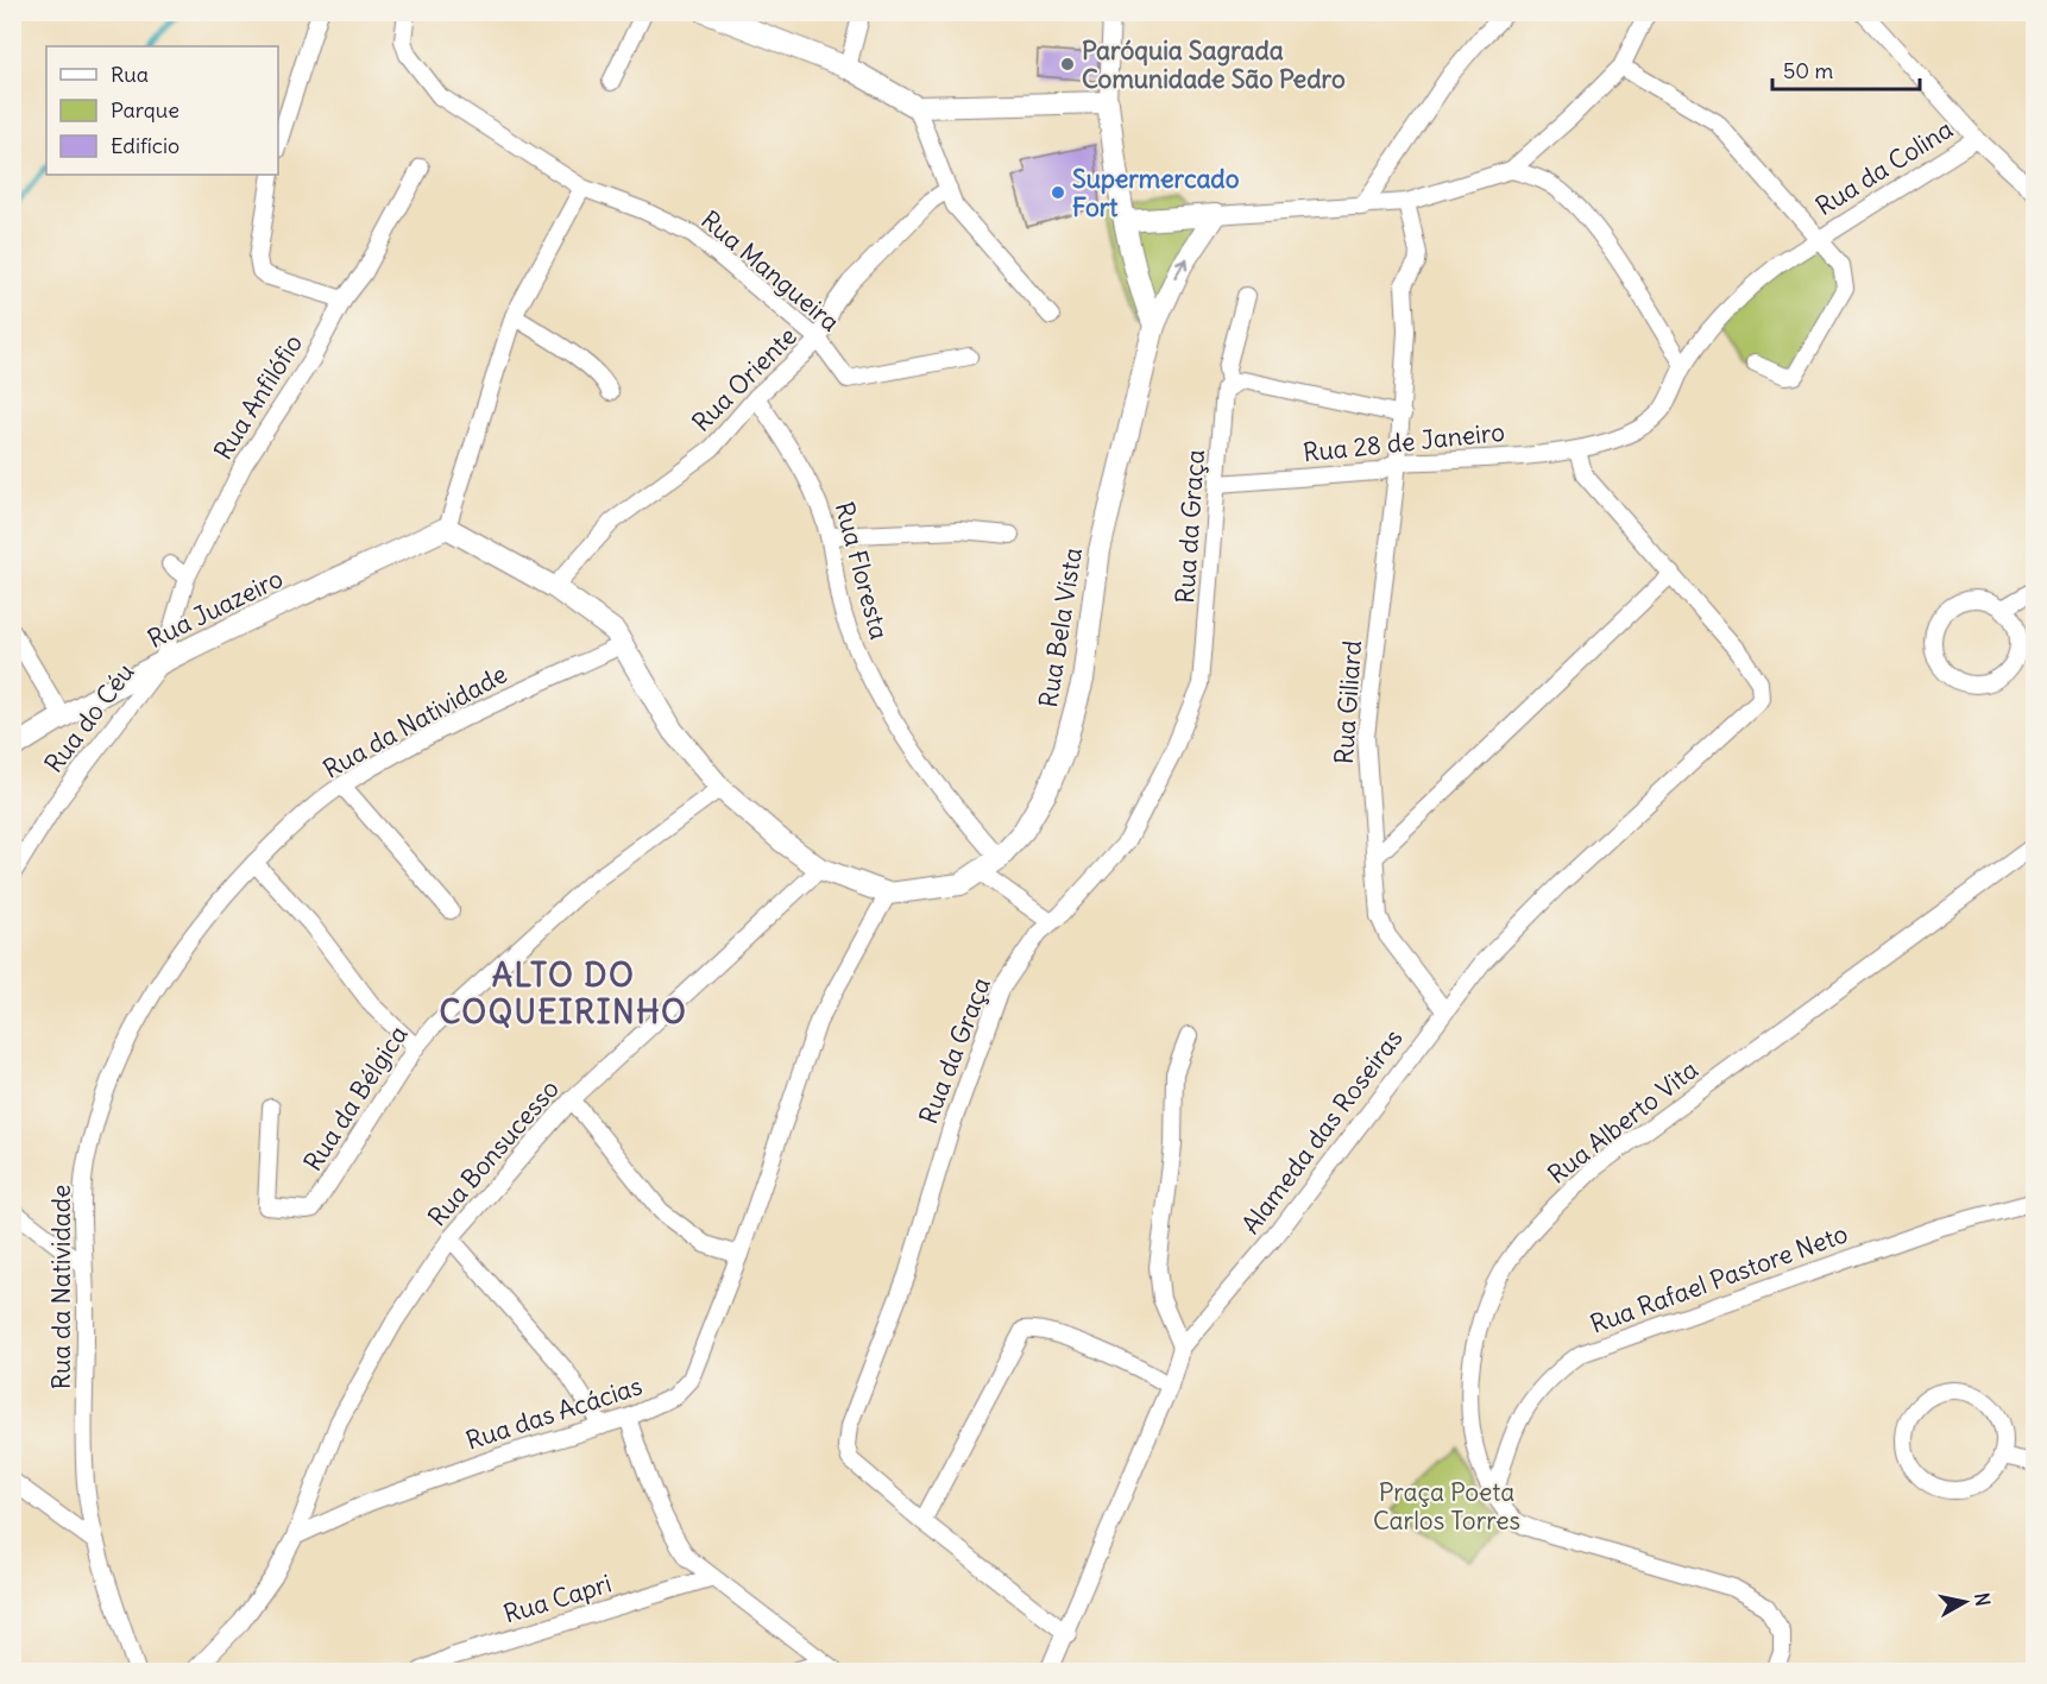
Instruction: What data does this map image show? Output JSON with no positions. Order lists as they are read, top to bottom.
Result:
{
  "streets": {
    "main road": ["Rua Juazeiro", "Rua Bela Vista"],
    "street": [
      "Rua da Colina",
      "Rua Mangueira",
      "Rua Oriente",
      "Rua Anfilófio",
      "Rua 28 de Janeiro",
      "Rua da Graça",
      "Rua Floresta",
      "Rua Giliard",
      "Rua do Céu",
      "Rua da Natividade",
      "Rua da Bélgica",
      "Rua Alberto Vita",
      "Alameda das Roseiras",
      "Rua Bonsucesso",
      "Rua Rafael Pastore Neto",
      "Rua das Acácias",
      "Rua Capri"
    ]
  },
  "crossings": [
    ["Rua da Colina", "Rua 28 de Janeiro"],
    ["Rua Mangueira", "Rua Oriente"],
    ["Rua Oriente", "Rua Floresta"],
    ["Rua Oriente", "Rua Bela Vista"],
    ["Rua Anfilófio", "Rua Juazeiro"],
    ["Rua Anfilófio", "Rua do Céu"],
    ["Rua 28 de Janeiro", "Rua da Graça"],
    ["Rua 28 de Janeiro", "Rua Giliard"],
    ["Rua da Graça", "Alameda das Roseiras"],
    ["Rua Floresta", "Rua Bela Vista"],
    ["Rua Juazeiro", "Rua Bela Vista"],
    ["Rua Juazeiro", "Rua do Céu"],
    ["Rua Bela Vista", "Rua da Natividade"],
    ["Rua Bela Vista", "Rua da Bélgica"],
    ["Rua Bela Vista", "Rua Bonsucesso"],
    ["Rua Bela Vista", "Rua das Acácias"],
    ["Rua Giliard", "Alameda das Roseiras"],
    ["Rua Alberto Vita", "Rua Rafael Pastore Neto"],
    ["Rua Bonsucesso", "Rua das Acácias"]
  ],
  "districts": ["ALTO DO COQUEIRINHO"],
  "parks": ["Praça Poeta Carlos Torres"],
  "places": ["Paróquia Sagrada Comunidade São Pedro", "Supermercado Fort"],
  "legend": ["Rua", "Parque", "Edifício"],
  "scale_bar": "50 m",
  "north": "right"
}
